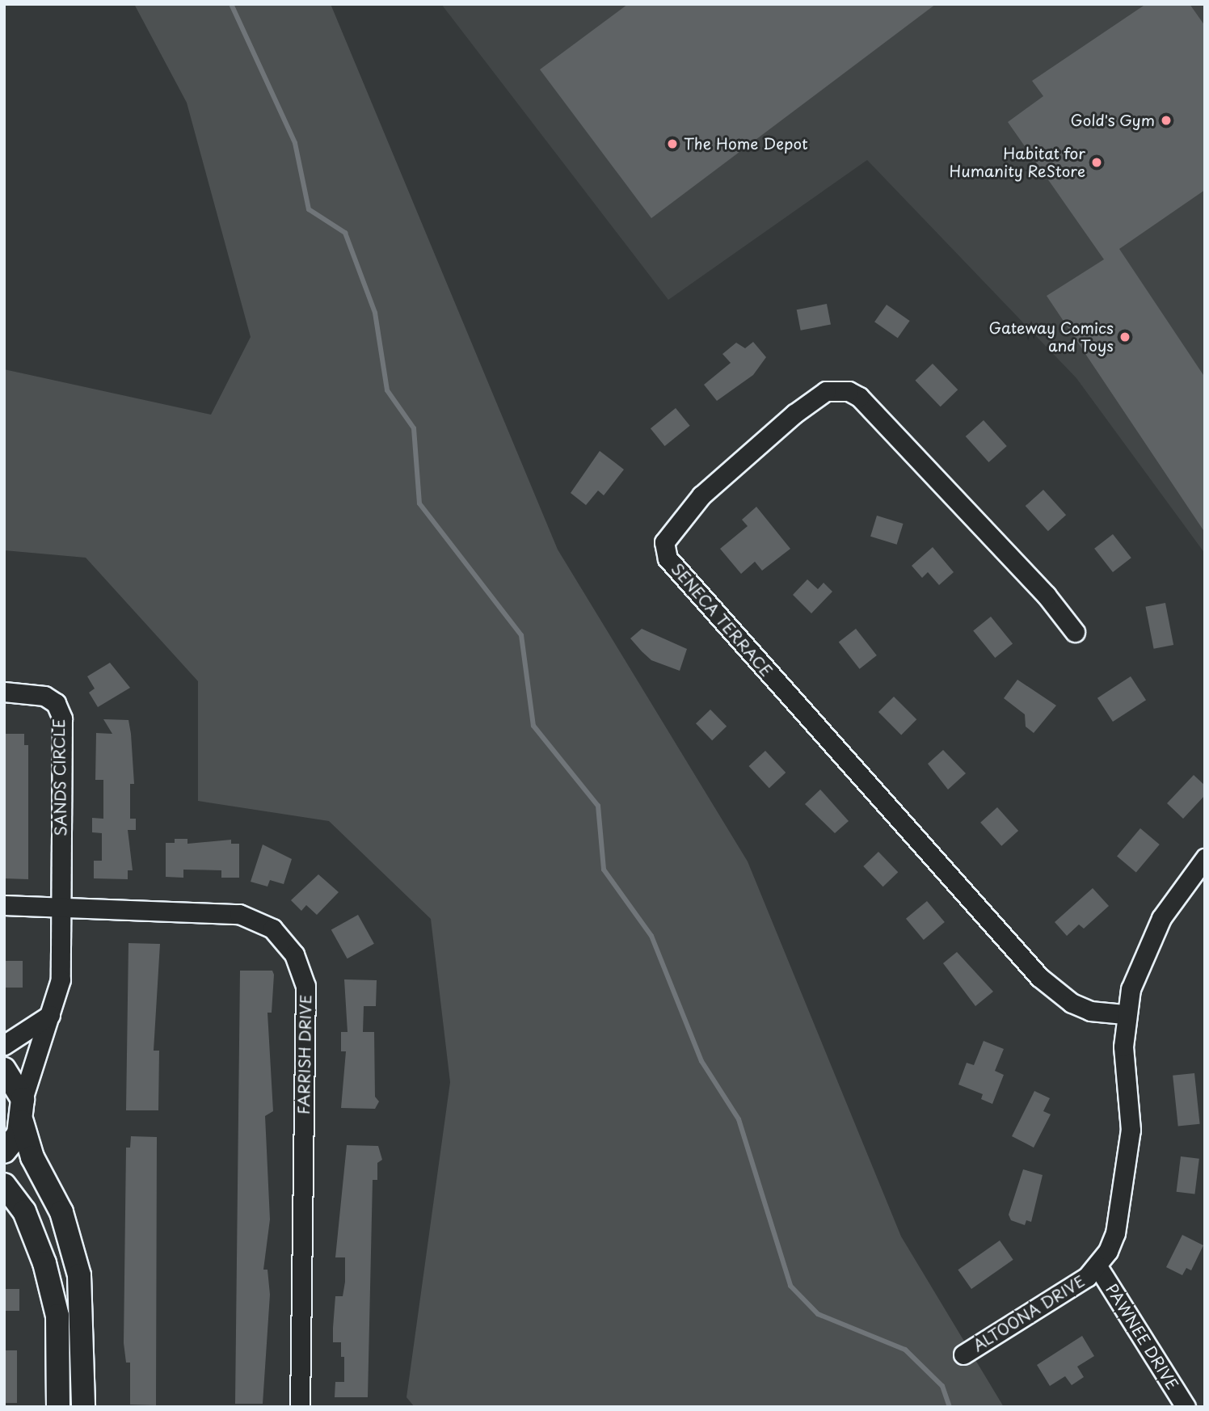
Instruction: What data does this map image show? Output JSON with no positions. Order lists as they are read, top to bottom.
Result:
{
  "streets": {
    "street": [
      "SENECA TERRACE",
      "SANDS CIRCLE",
      "FARRISH DRIVE",
      "ALTOONA DRIVE",
      "PAWNEE DRIVE"
    ]
  },
  "crossings": [
    ["SENECA TERRACE", "ALTOONA DRIVE"],
    ["SANDS CIRCLE", "FARRISH DRIVE"],
    ["ALTOONA DRIVE", "PAWNEE DRIVE"]
  ],
  "places": [
    "Gold's Gym",
    "The Home Depot",
    "Habitat for Humanity ReStore",
    "Gateway Comics and Toys"
  ]
}
